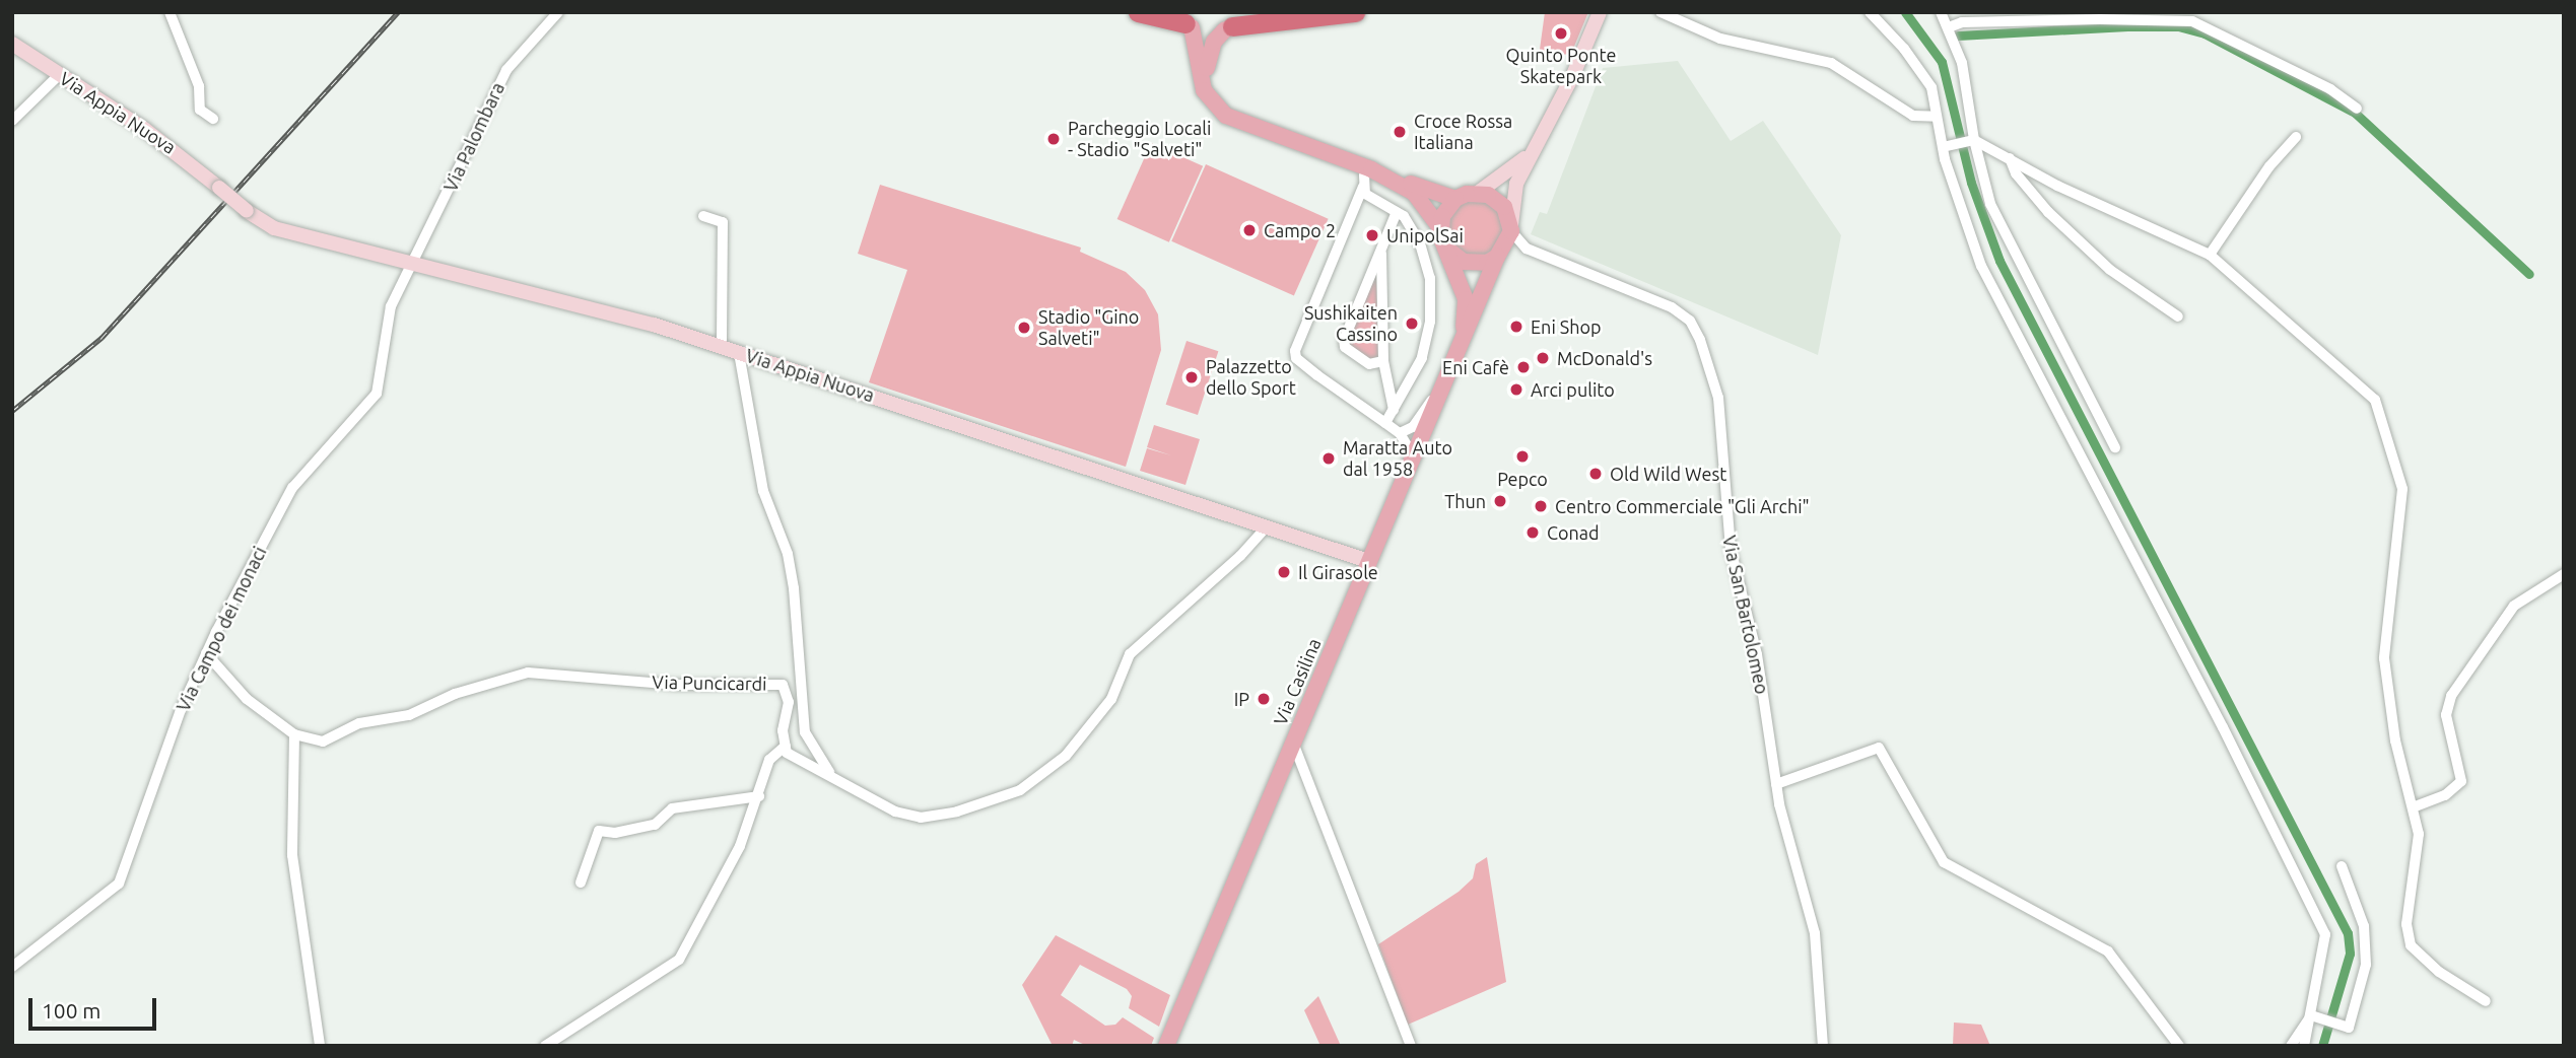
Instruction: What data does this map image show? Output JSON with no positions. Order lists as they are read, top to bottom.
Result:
{
  "streets": {
    "main road": ["Via Casilina"],
    "street": [
      "Via Appia Nuova",
      "Via Palombara",
      "Via San Bartolomeo",
      "Via Campo dei monaci",
      "Via Puncicardi"
    ]
  },
  "crossings": [
    ["Via Appia Nuova", "Via Palombara"],
    ["Via Appia Nuova", "Via Campo dei monaci"],
    ["Via Appia Nuova", "Via Casilina"],
    ["Via Palombara", "Via Campo dei monaci"],
    ["Via Campo dei monaci", "Via Puncicardi"]
  ],
  "places": [
    "Quinto Ponte Skatepark",
    "Croce Rossa Italiana",
    "Parcheggio Locali - Stadio \"Salveti\"",
    "Campo 2",
    "UnipolSai",
    "Sushikaiten Cassino",
    "Eni Shop",
    "Stadio \"Gino Salveti\"",
    "McDonald's",
    "Eni Cafè",
    "Palazzetto dello Sport",
    "Arci pulito",
    "Pepco",
    "Maratta Auto dal 1958",
    "Old Wild West",
    "Thun",
    "Centro Commerciale \"Gli Archi\"",
    "Conad",
    "Il Girasole",
    "IP"
  ],
  "scale_bar": "100 m"
}
